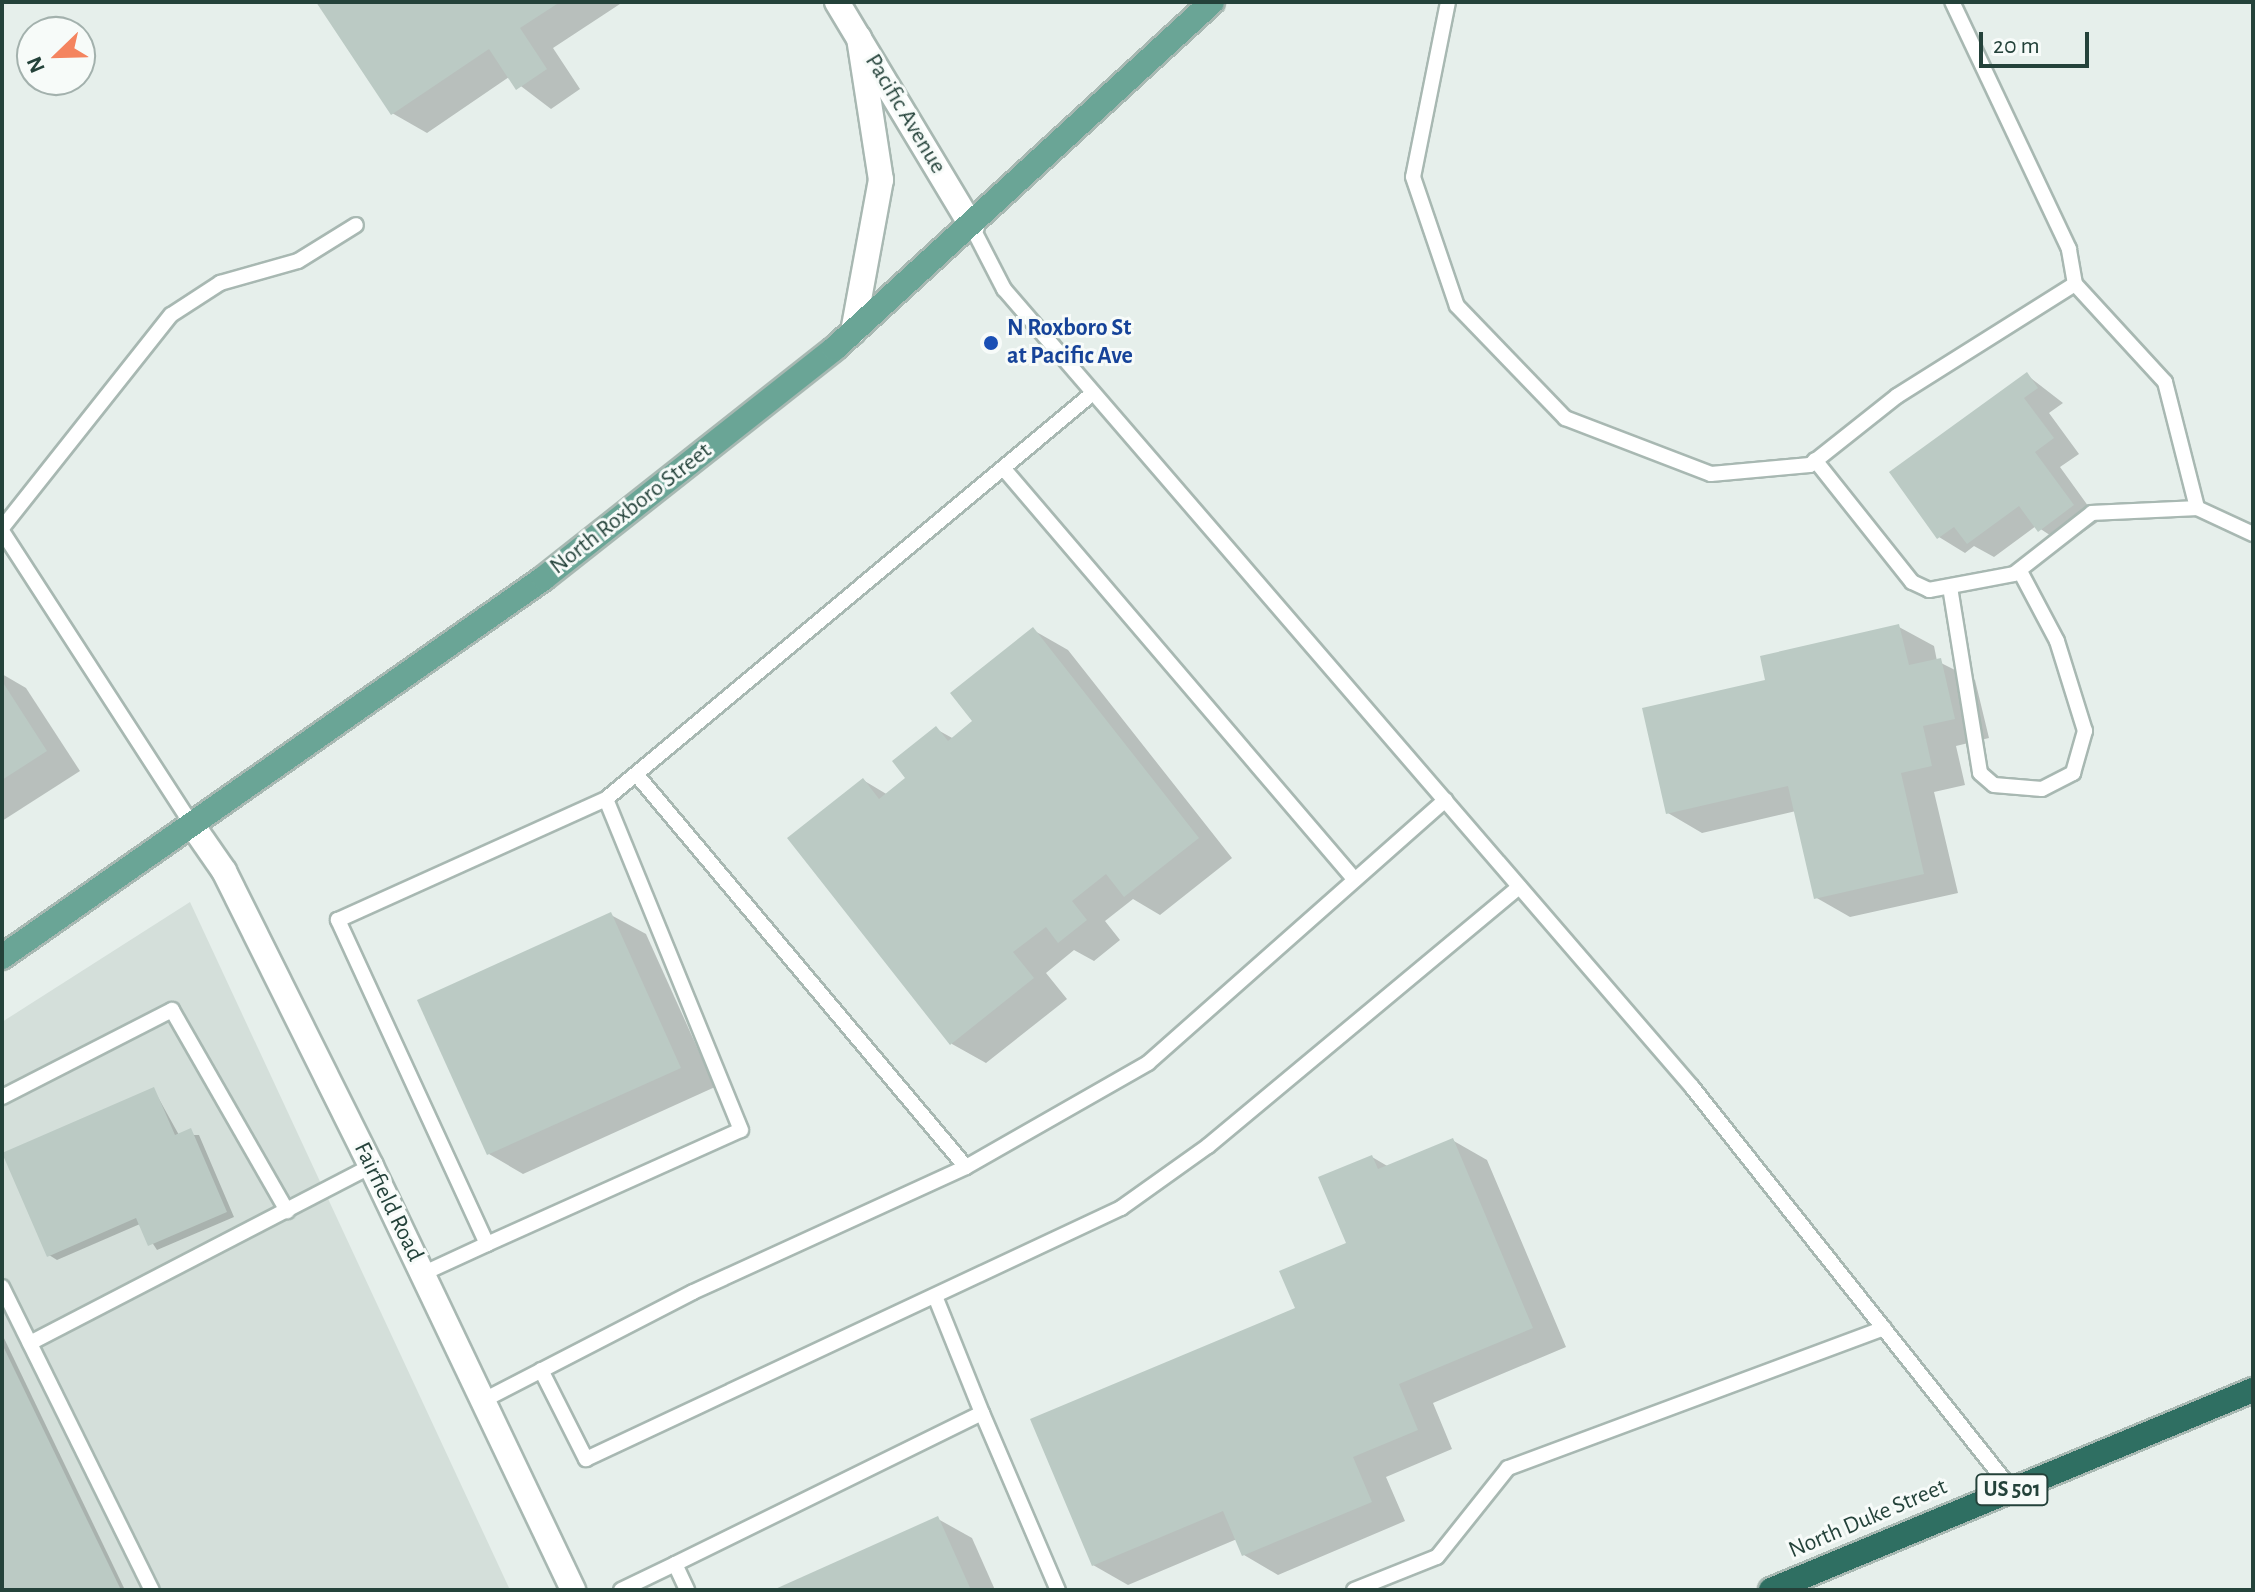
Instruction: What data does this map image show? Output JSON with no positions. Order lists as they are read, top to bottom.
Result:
{
  "streets": {
    "highway": ["US 501", "North Duke Street"],
    "main road": ["North Roxboro Street"],
    "street": ["Pacific Avenue", "Fairfield Road"]
  },
  "crossings": [
    ["Pacific Avenue", "North Roxboro Street"],
    ["North Roxboro Street", "Fairfield Road"]
  ],
  "places": ["N Roxboro St at Pacific Ave"],
  "scale_bar": "20 m",
  "north": "bottom left"
}
